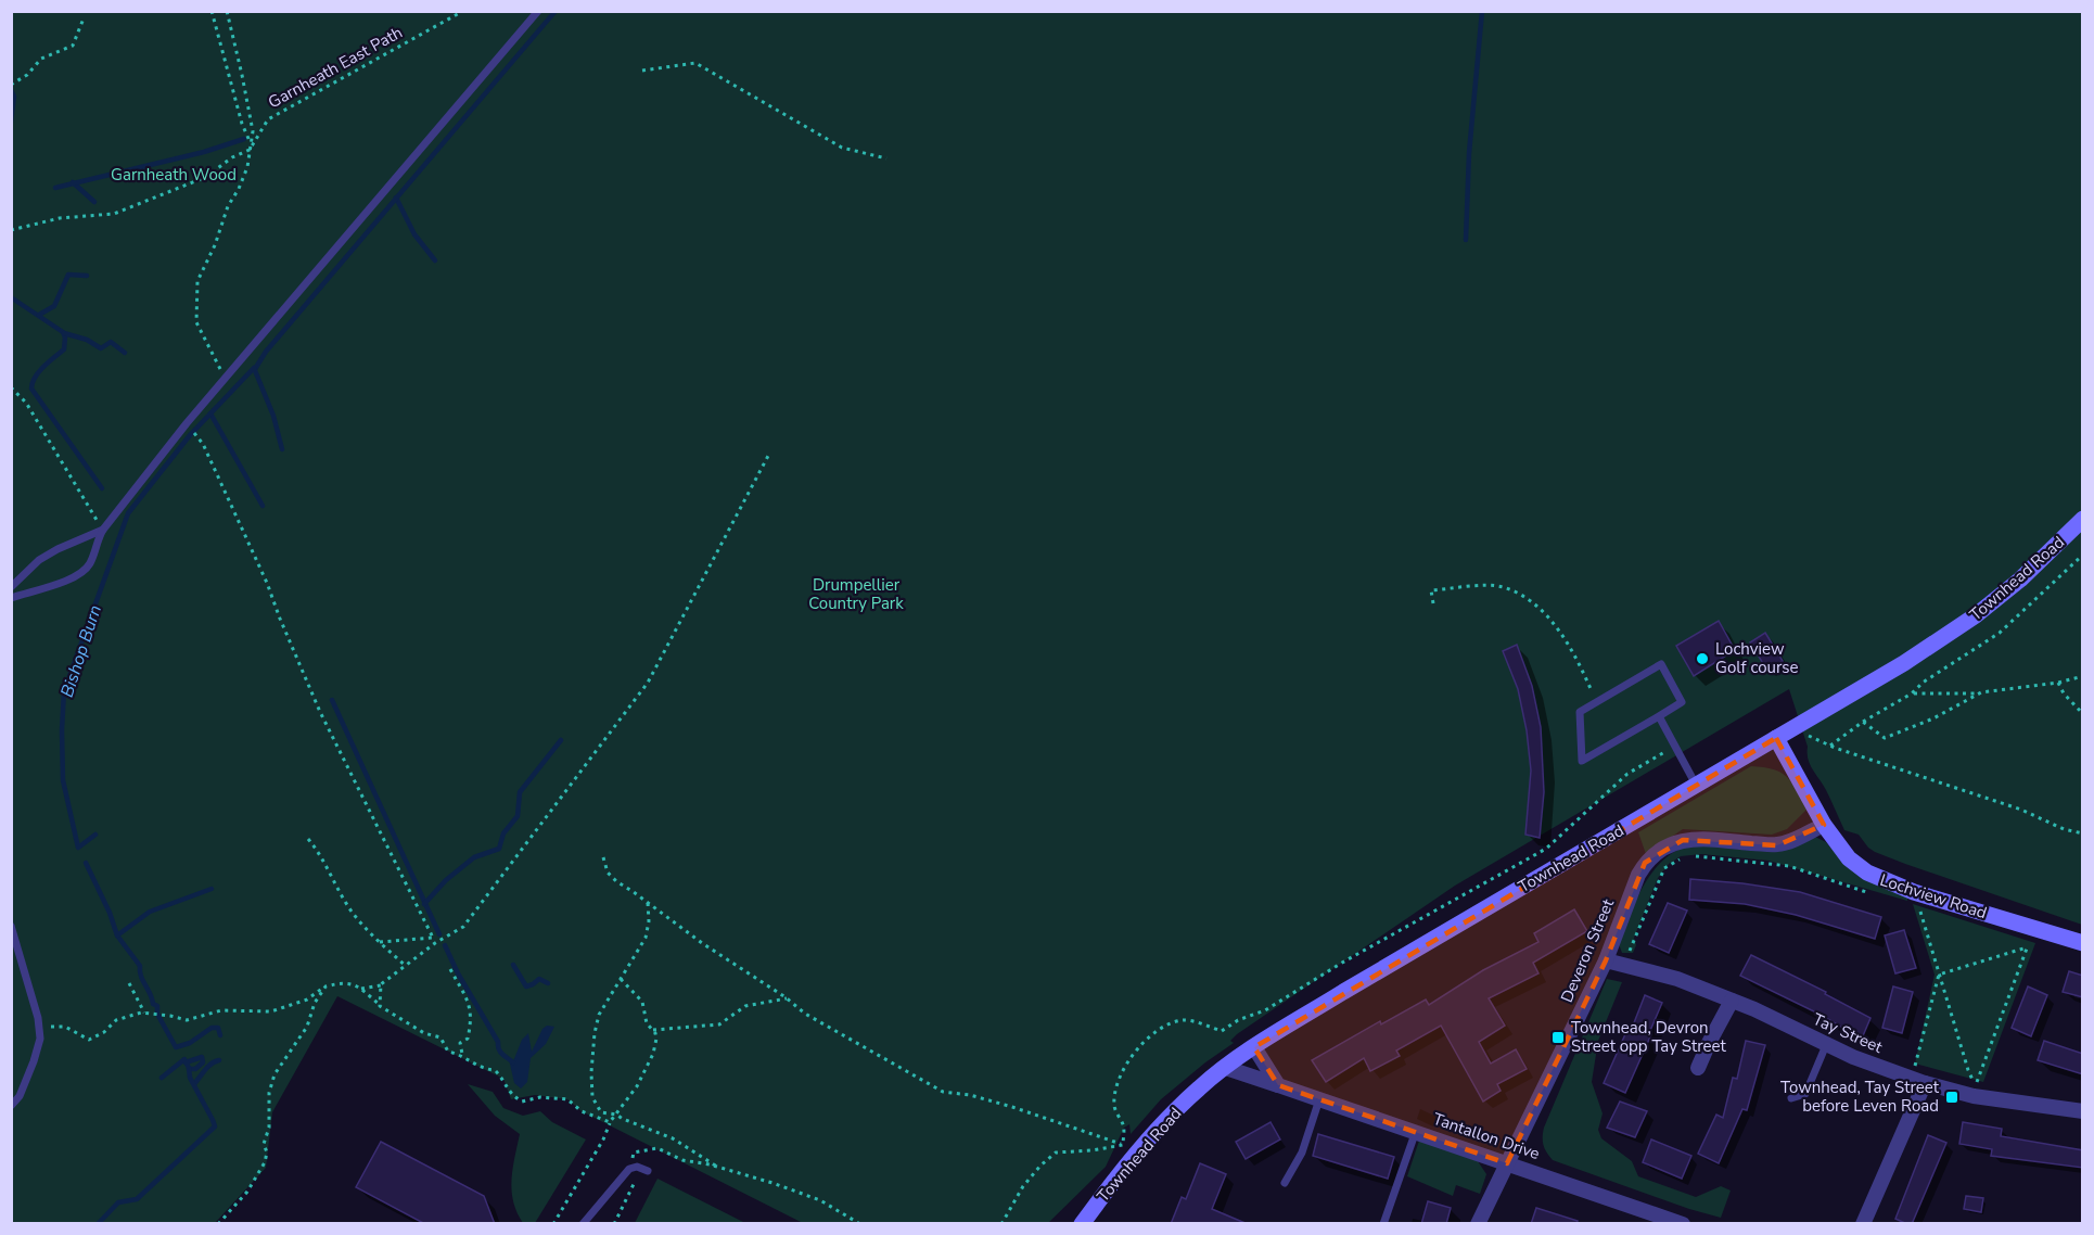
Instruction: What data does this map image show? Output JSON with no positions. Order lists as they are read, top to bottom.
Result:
{
  "streets": {
    "street": [
      "Townhead Road",
      "Lochview Road",
      "Deveron Street",
      "Tay Street",
      "Tantallon Drive"
    ],
    "path": ["Garnheath East Path"]
  },
  "crossings": [
    ["Townhead Road", "Lochview Road"],
    ["Townhead Road", "Tantallon Drive"],
    ["Lochview Road", "Deveron Street"],
    ["Deveron Street", "Tay Street"],
    ["Deveron Street", "Tantallon Drive"]
  ],
  "water": ["Bishop Burn"],
  "parks": ["Garnheath Wood", "Drumpellier Country Park"],
  "places": {
    "other": ["Lochview Golf course"],
    "transit": ["Townhead, Devron Street opp Tay Street", "Townhead, Tay Street before Leven Road"]
  }
}
